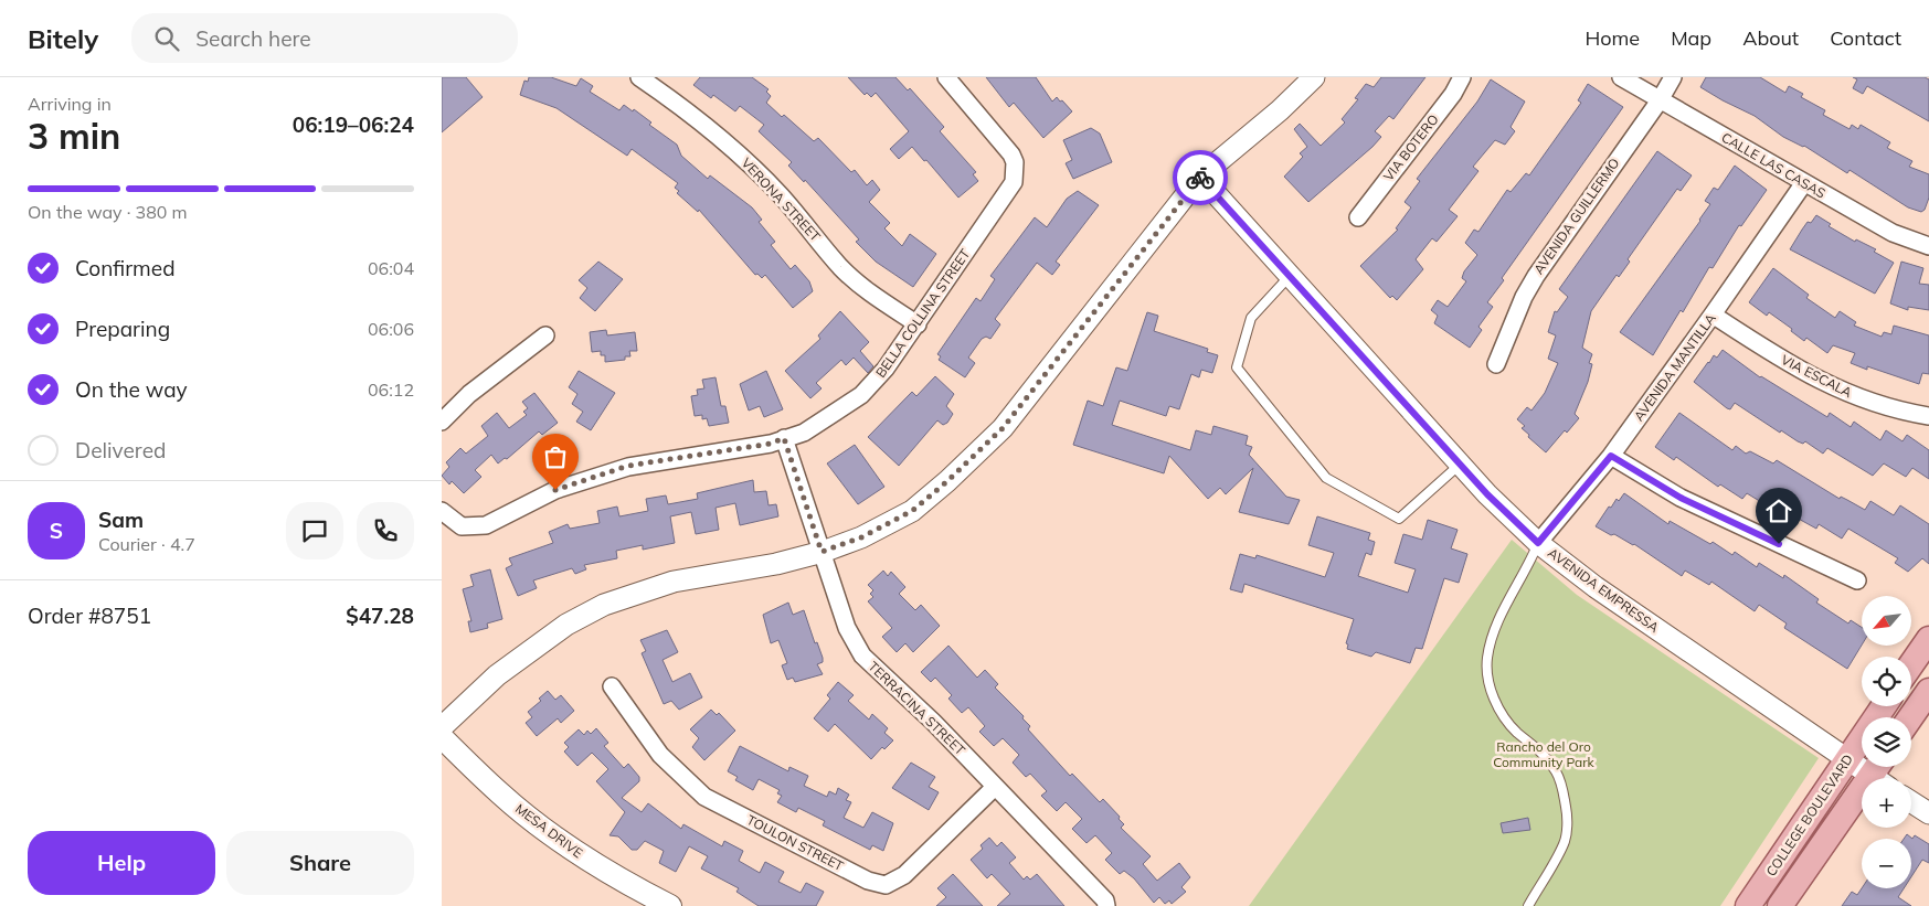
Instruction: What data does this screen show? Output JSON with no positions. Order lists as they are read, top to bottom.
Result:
{
  "streets": {
    "main road": ["COLLEGE BOULEVARD", "MESA DRIVE"],
    "street": [
      "VIA BOTERO",
      "CALLE LAS CASAS",
      "VERONA STREET",
      "AVENIDA GUILLERMO",
      "BELLA COLLINA STREET",
      "AVENIDA MANTILLA",
      "VIA ESCALA",
      "AVENIDA EMPRESSA",
      "TERRACINA STREET",
      "TOULON STREET"
    ]
  },
  "crossings": [
    ["CALLE LAS CASAS", "AVENIDA GUILLERMO"],
    ["CALLE LAS CASAS", "AVENIDA MANTILLA"],
    ["VERONA STREET", "BELLA COLLINA STREET"],
    ["BELLA COLLINA STREET", "TERRACINA STREET"],
    ["AVENIDA MANTILLA", "VIA ESCALA"],
    ["AVENIDA MANTILLA", "AVENIDA EMPRESSA"],
    ["AVENIDA EMPRESSA", "COLLEGE BOULEVARD"],
    ["TERRACINA STREET", "TOULON STREET"]
  ],
  "parks": ["Rancho del Oro Community Park"],
  "north": "bottom left",
  "page": {
    "header": "Bitely",
    "search": "Search here",
    "nav": [
      "Home",
      "Map",
      "About",
      "Contact"
    ],
    "heading": ["3 min", "Arriving in", "06:19–06:24"],
    "panel": [
      "Sam",
      "Courier · 4.7",
      "Order #8751",
      "$47.28"
    ],
    "bar": "On the way · 380 m",
    "list": [
      ["Confirmed", "06:04"],
      ["Preparing", "06:06"],
      ["On the way", "06:12"],
      "Delivered"
    ],
    "round": "S",
    "map_buttons": ["+", "−"],
    "buttons": ["Help", "Share"]
  }
}
